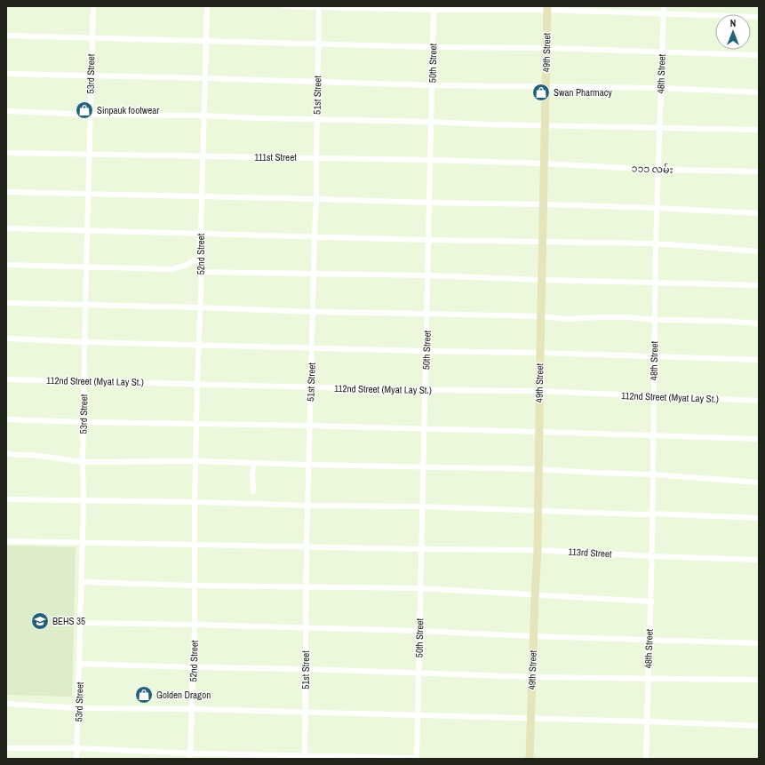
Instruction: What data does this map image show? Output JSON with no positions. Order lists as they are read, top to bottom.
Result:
{
  "streets": {
    "main road": ["49th Street"],
    "street": [
      "50th Street",
      "53rd Street",
      "48th Street",
      "51st Street",
      "111st Street",
      "၁၁၁ လမ်း",
      "52nd Street",
      "112nd Street (Myat Lay St.)",
      "113rd Street"
    ]
  },
  "crossings": [
    ["49th Street", "111st Street"],
    ["49th Street", "၁၁၁ လမ်း"],
    ["49th Street", "112nd Street (Myat Lay St.)"],
    ["49th Street", "113rd Street"],
    ["50th Street", "111st Street"],
    ["50th Street", "112nd Street (Myat Lay St.)"],
    ["50th Street", "113rd Street"],
    ["53rd Street", "111st Street"],
    ["53rd Street", "112nd Street (Myat Lay St.)"],
    ["53rd Street", "113rd Street"],
    ["48th Street", "၁၁၁ လမ်း"],
    ["48th Street", "112nd Street (Myat Lay St.)"],
    ["48th Street", "113rd Street"],
    ["51st Street", "111st Street"],
    ["51st Street", "112nd Street (Myat Lay St.)"],
    ["51st Street", "113rd Street"],
    ["111st Street", "၁၁၁ လမ်း"],
    ["111st Street", "52nd Street"],
    ["52nd Street", "112nd Street (Myat Lay St.)"],
    ["52nd Street", "113rd Street"]
  ],
  "places": {
    "shop": ["Swan Pharmacy", "Sinpauk footwear", "Golden Dragon"],
    "school or university": ["BEHS 35"]
  },
  "north": "top"
}
